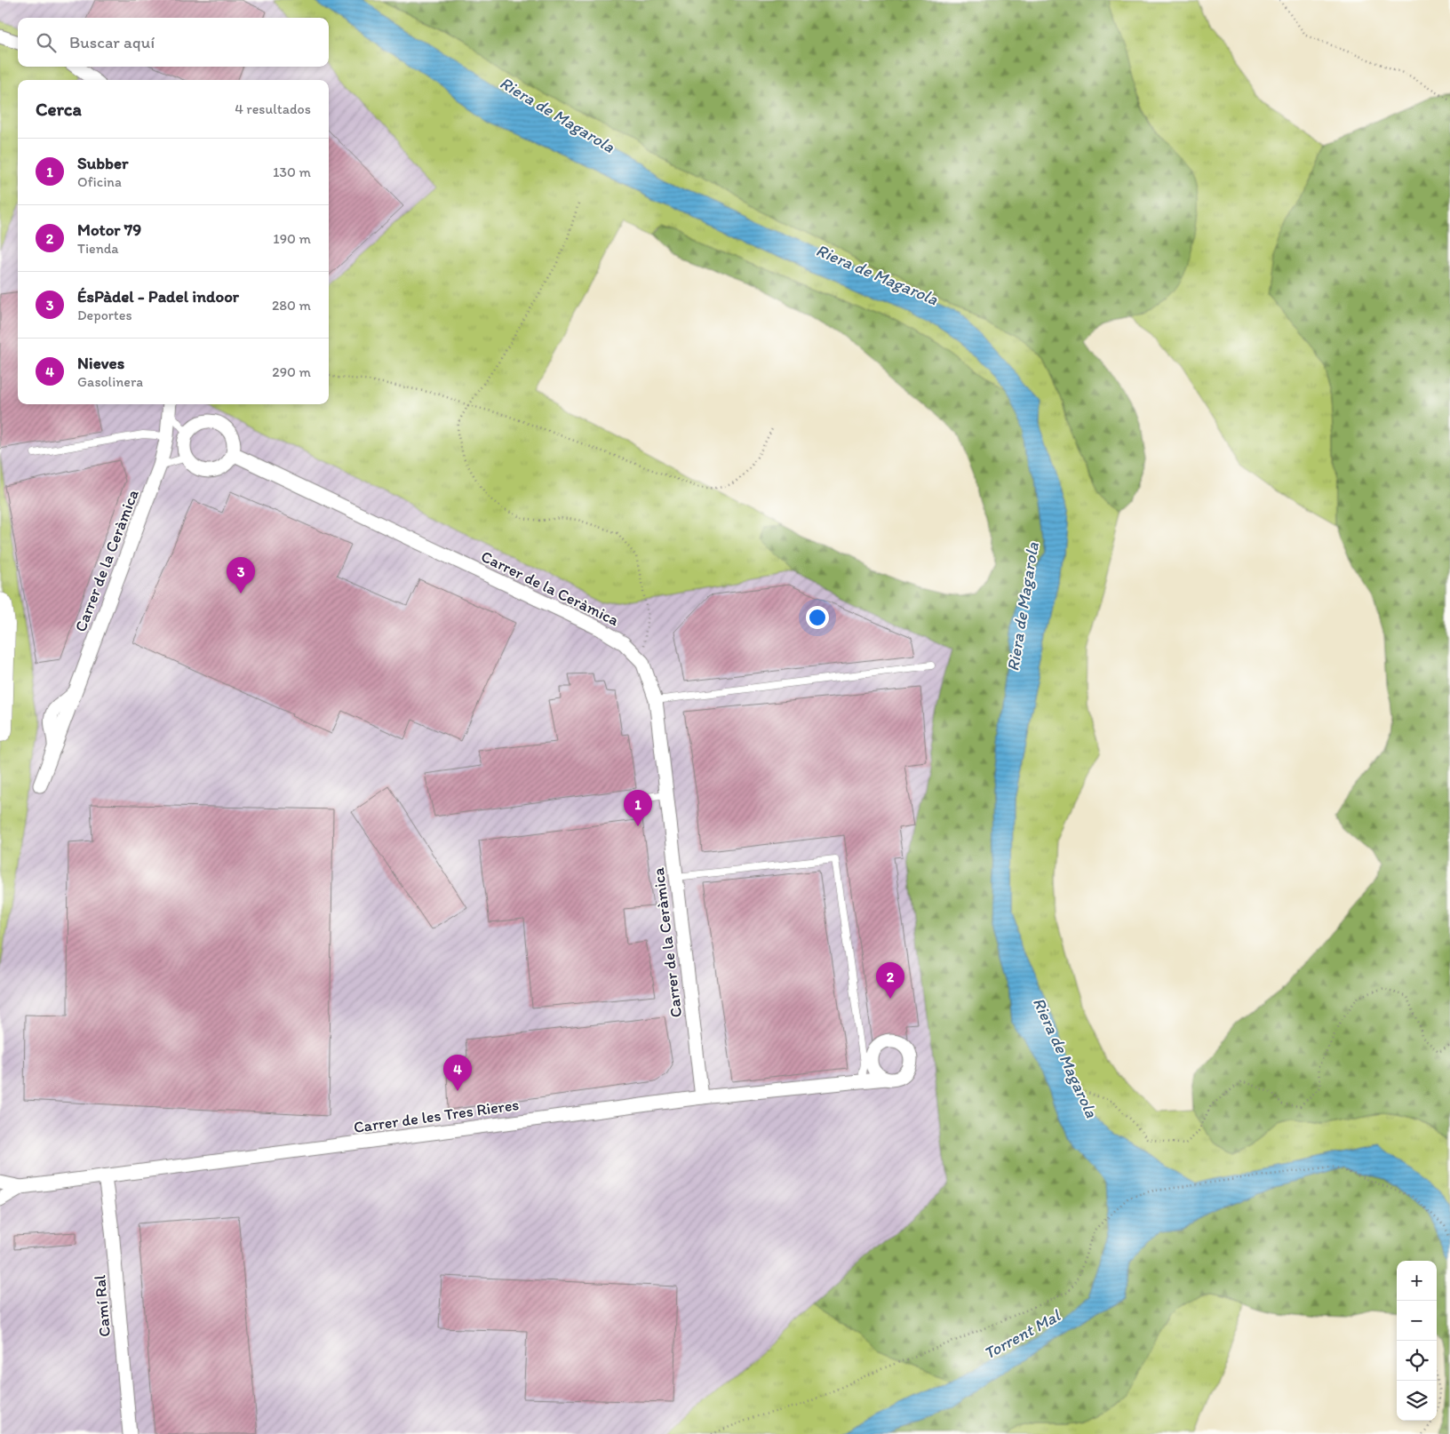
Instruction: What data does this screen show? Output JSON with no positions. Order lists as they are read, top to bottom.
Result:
{
  "streets": {
    "street": ["Carrer de la Ceràmica", "Carrer de les Tres Rieres", "Camí Ral"]
  },
  "crossings": [
    ["Carrer de la Ceràmica", "Carrer de les Tres Rieres"],
    ["Carrer de les Tres Rieres", "Camí Ral"]
  ],
  "water": ["Riera de Magarola", "Torrent Mal"],
  "page": {
    "search": "Buscar aquí",
    "heading": ["Cerca", "4 resultados"],
    "list": [
      {
        "mark": "1",
        "name": "Subber",
        "note": "Oficina",
        "value": "130 m"
      },
      {
        "mark": "2",
        "name": "Motor 79",
        "note": "Tienda",
        "value": "190 m"
      },
      {
        "mark": "3",
        "name": "ÉsPàdel - Padel indoor",
        "note": "Deportes",
        "value": "280 m"
      },
      {
        "mark": "4",
        "name": "Nieves",
        "note": "Gasolinera",
        "value": "290 m"
      }
    ],
    "pins": [
      "3",
      "1",
      "2",
      "4"
    ],
    "map_buttons": ["+", "−"]
  }
}
